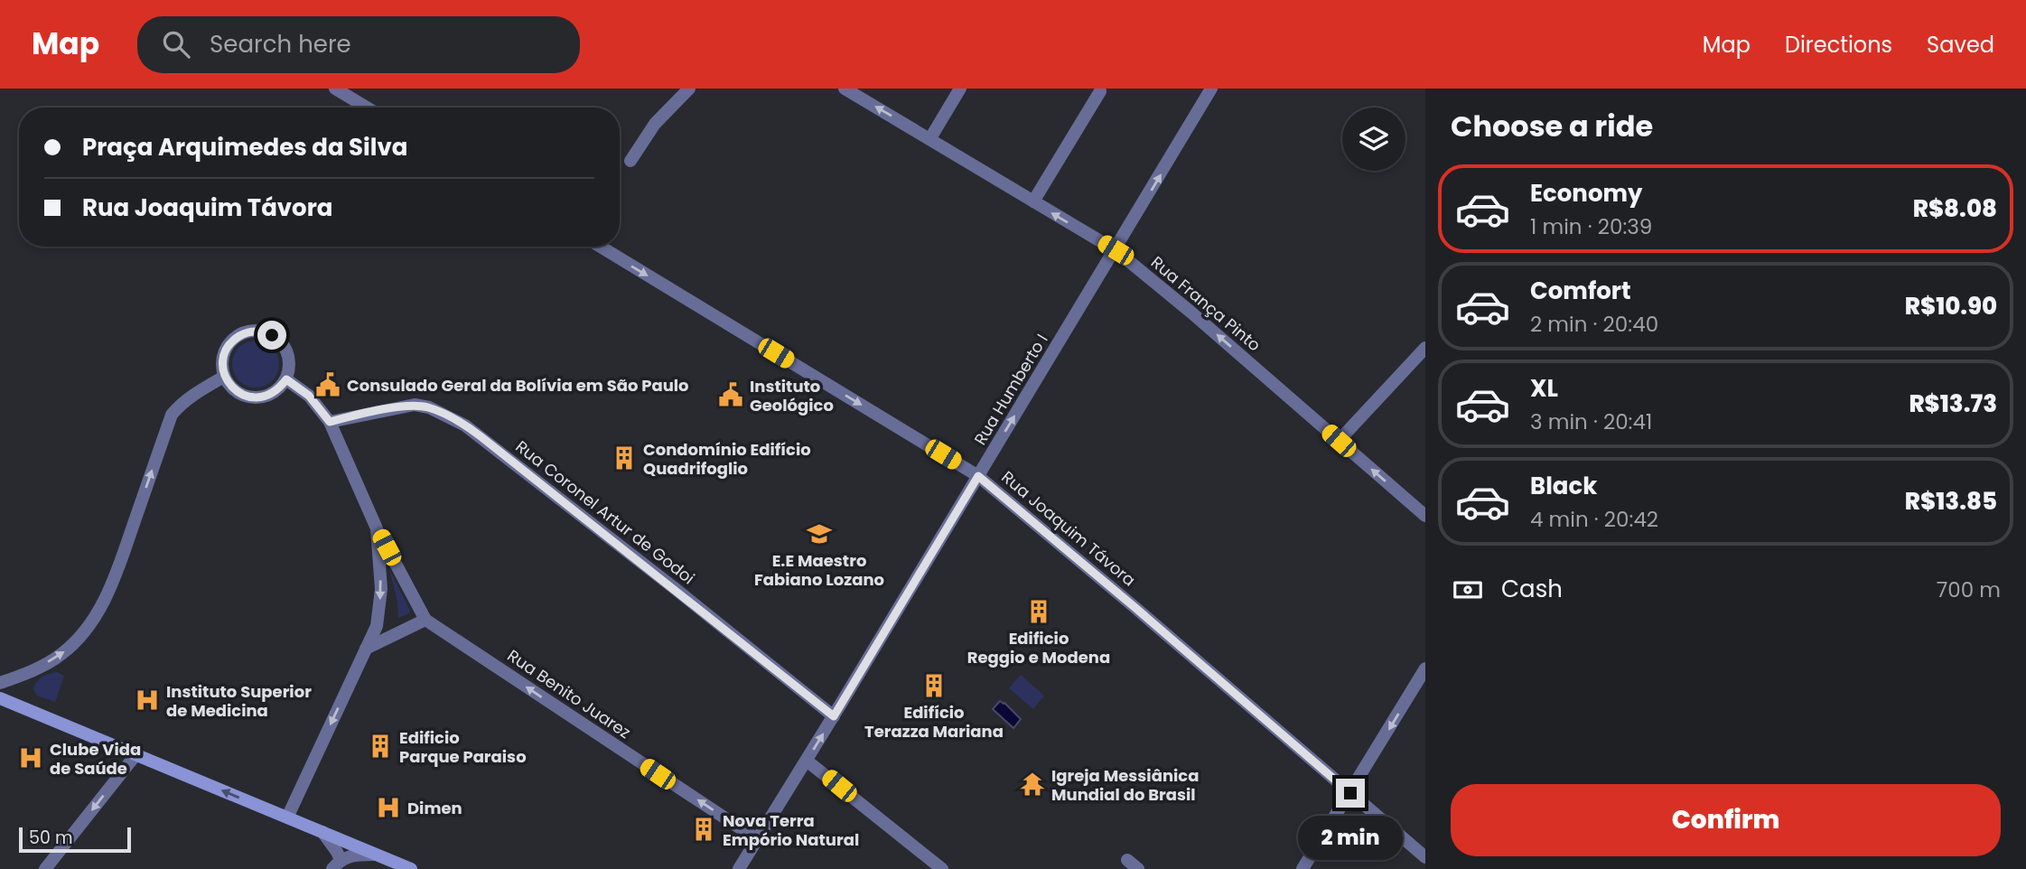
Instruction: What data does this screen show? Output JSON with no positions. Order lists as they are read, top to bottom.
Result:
{
  "streets": {
    "street": [
      "Rua França Pinto",
      "Rua Humberto I",
      "Rua Coronel Artur de Godoi",
      "Rua Joaquim Távora",
      "Rua Benito Juarez"
    ]
  },
  "crossings": [
    ["Rua França Pinto", "Rua Humberto I"],
    ["Rua Humberto I", "Rua Coronel Artur de Godoi"],
    ["Rua Humberto I", "Rua Joaquim Távora"],
    ["Rua Humberto I", "Rua Benito Juarez"]
  ],
  "one_way": [
    "Rua França Pinto",
    "Rua Humberto I",
    "Rua Joaquim Távora",
    "Rua Benito Juarez"
  ],
  "places": {
    "public building": ["Consulado Geral da Bolívia em São Paulo", "Instituto Geológico"],
    "building": [
      "Condomínio Edifício Quadrifoglio",
      "Edificio Reggio e Modena",
      "Edifício Terazza Mariana",
      "Edificio Parque Paraiso",
      "Nova Terra Empório Natural"
    ],
    "school or university": ["E.E Maestro Fabiano Lozano"],
    "hospital": ["Instituto Superior de Medicina", "Clube Vida de Saúde", "Dimen"],
    "temple": ["Igreja Messiânica Mundial do Brasil"]
  },
  "scale_bar": "50 m",
  "page": {
    "header": "Map",
    "search": "Search here",
    "nav": ["Map", "Directions", "Saved"],
    "heading": "Choose a ride",
    "banner": ["Praça Arquimedes da Silva", "Rua Joaquim Távora"],
    "list": [
      {
        "name": "Economy",
        "note": "1 min · 20:39",
        "value": "R$8.08"
      },
      {
        "name": "Comfort",
        "note": "2 min · 20:40",
        "value": "R$10.90"
      },
      {
        "name": "XL",
        "note": "3 min · 20:41",
        "value": "R$13.73"
      },
      {
        "name": "Black",
        "note": "4 min · 20:42",
        "value": "R$13.85"
      }
    ],
    "pay": ["Cash", "700 m"],
    "buttons": "Confirm",
    "bubble": "2 min",
    "scale": "50 m"
  }
}
